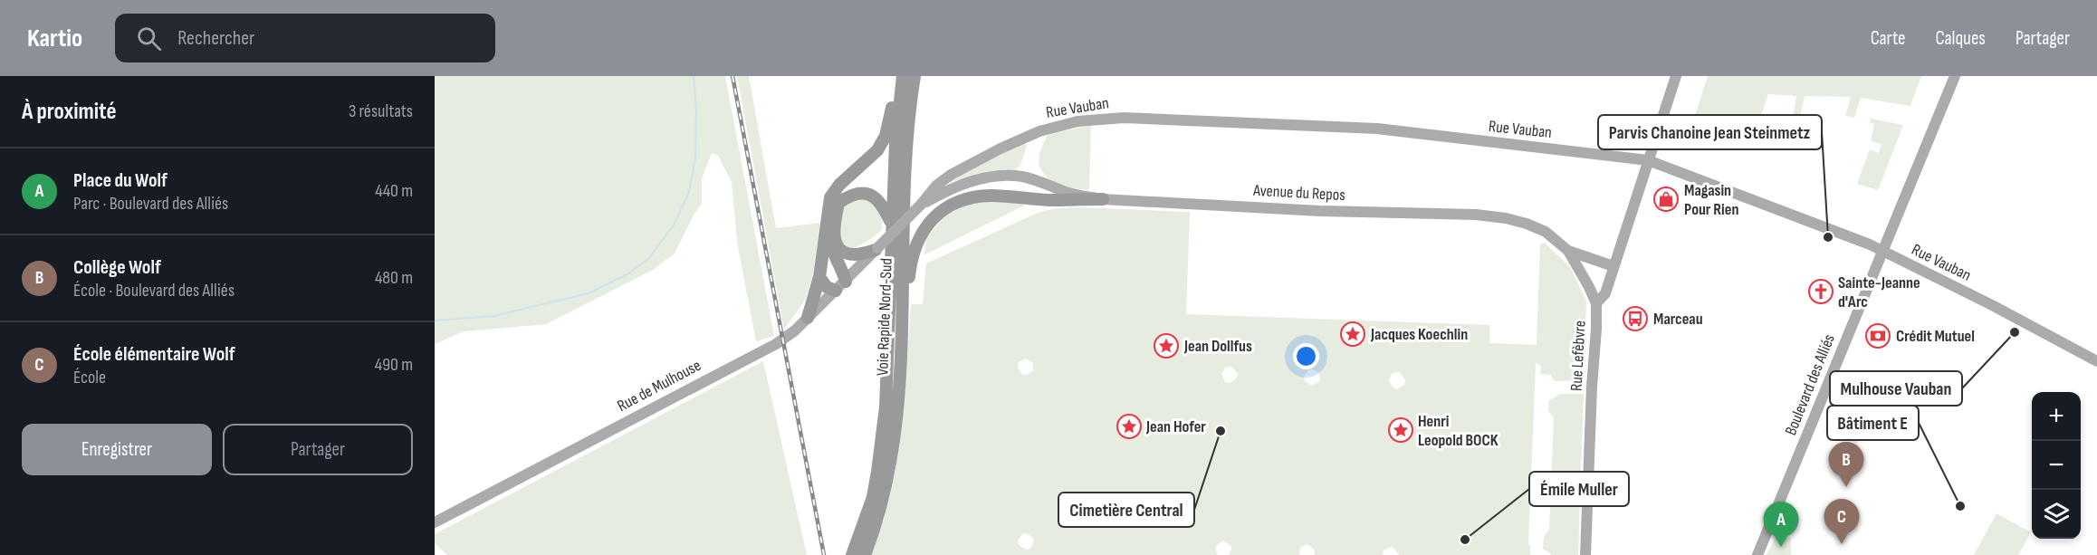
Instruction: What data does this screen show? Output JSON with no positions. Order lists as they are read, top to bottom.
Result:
{
  "streets": {
    "highway": ["Voie Rapide Nord-Sud"],
    "main road": [
      "Rue Vauban",
      "Avenue du Repos",
      "Rue Lefèbvre",
      "Boulevard des Alliés",
      "Rue de Mulhouse"
    ]
  },
  "crossings": [
    ["Rue Vauban", "Avenue du Repos"],
    ["Rue Vauban", "Rue Lefèbvre"],
    ["Rue Vauban", "Boulevard des Alliés"],
    ["Rue Vauban", "Rue de Mulhouse"],
    ["Avenue du Repos", "Rue Lefèbvre"],
    ["Avenue du Repos", "Rue de Mulhouse"]
  ],
  "places": {
    "shop": ["Magasin Pour Rien"],
    "other": [
      "Parvis Chanoine Jean Steinmetz",
      "Mulhouse Vauban",
      "Cimetière Central",
      "Bâtiment E",
      "Émile Muller"
    ],
    "church": ["Sainte-Jeanne d'Arc"],
    "bus stop": ["Marceau"],
    "place": [
      "Jacques Koechlin",
      "Jean Dollfus",
      "Jean Hofer",
      "Henri Leopold BOCK"
    ],
    "bank": ["Crédit Mutuel"]
  },
  "page": {
    "header": "Kartio",
    "search": "Rechercher",
    "nav": ["Carte", "Calques", "Partager"],
    "heading": ["À proximité", "3 résultats"],
    "list": [
      {
        "mark": "A",
        "name": "Place du Wolf",
        "note": "Parc · Boulevard des Alliés",
        "value": "440 m"
      },
      {
        "mark": "B",
        "name": "Collège Wolf",
        "note": "École · Boulevard des Alliés",
        "value": "480 m"
      },
      {
        "mark": "C",
        "name": "École élémentaire Wolf",
        "note": "École",
        "value": "490 m"
      }
    ],
    "map_buttons": ["+", "−"],
    "buttons": ["Enregistrer", "Partager"],
    "pins": ["B", "C", "A"]
  }
}
